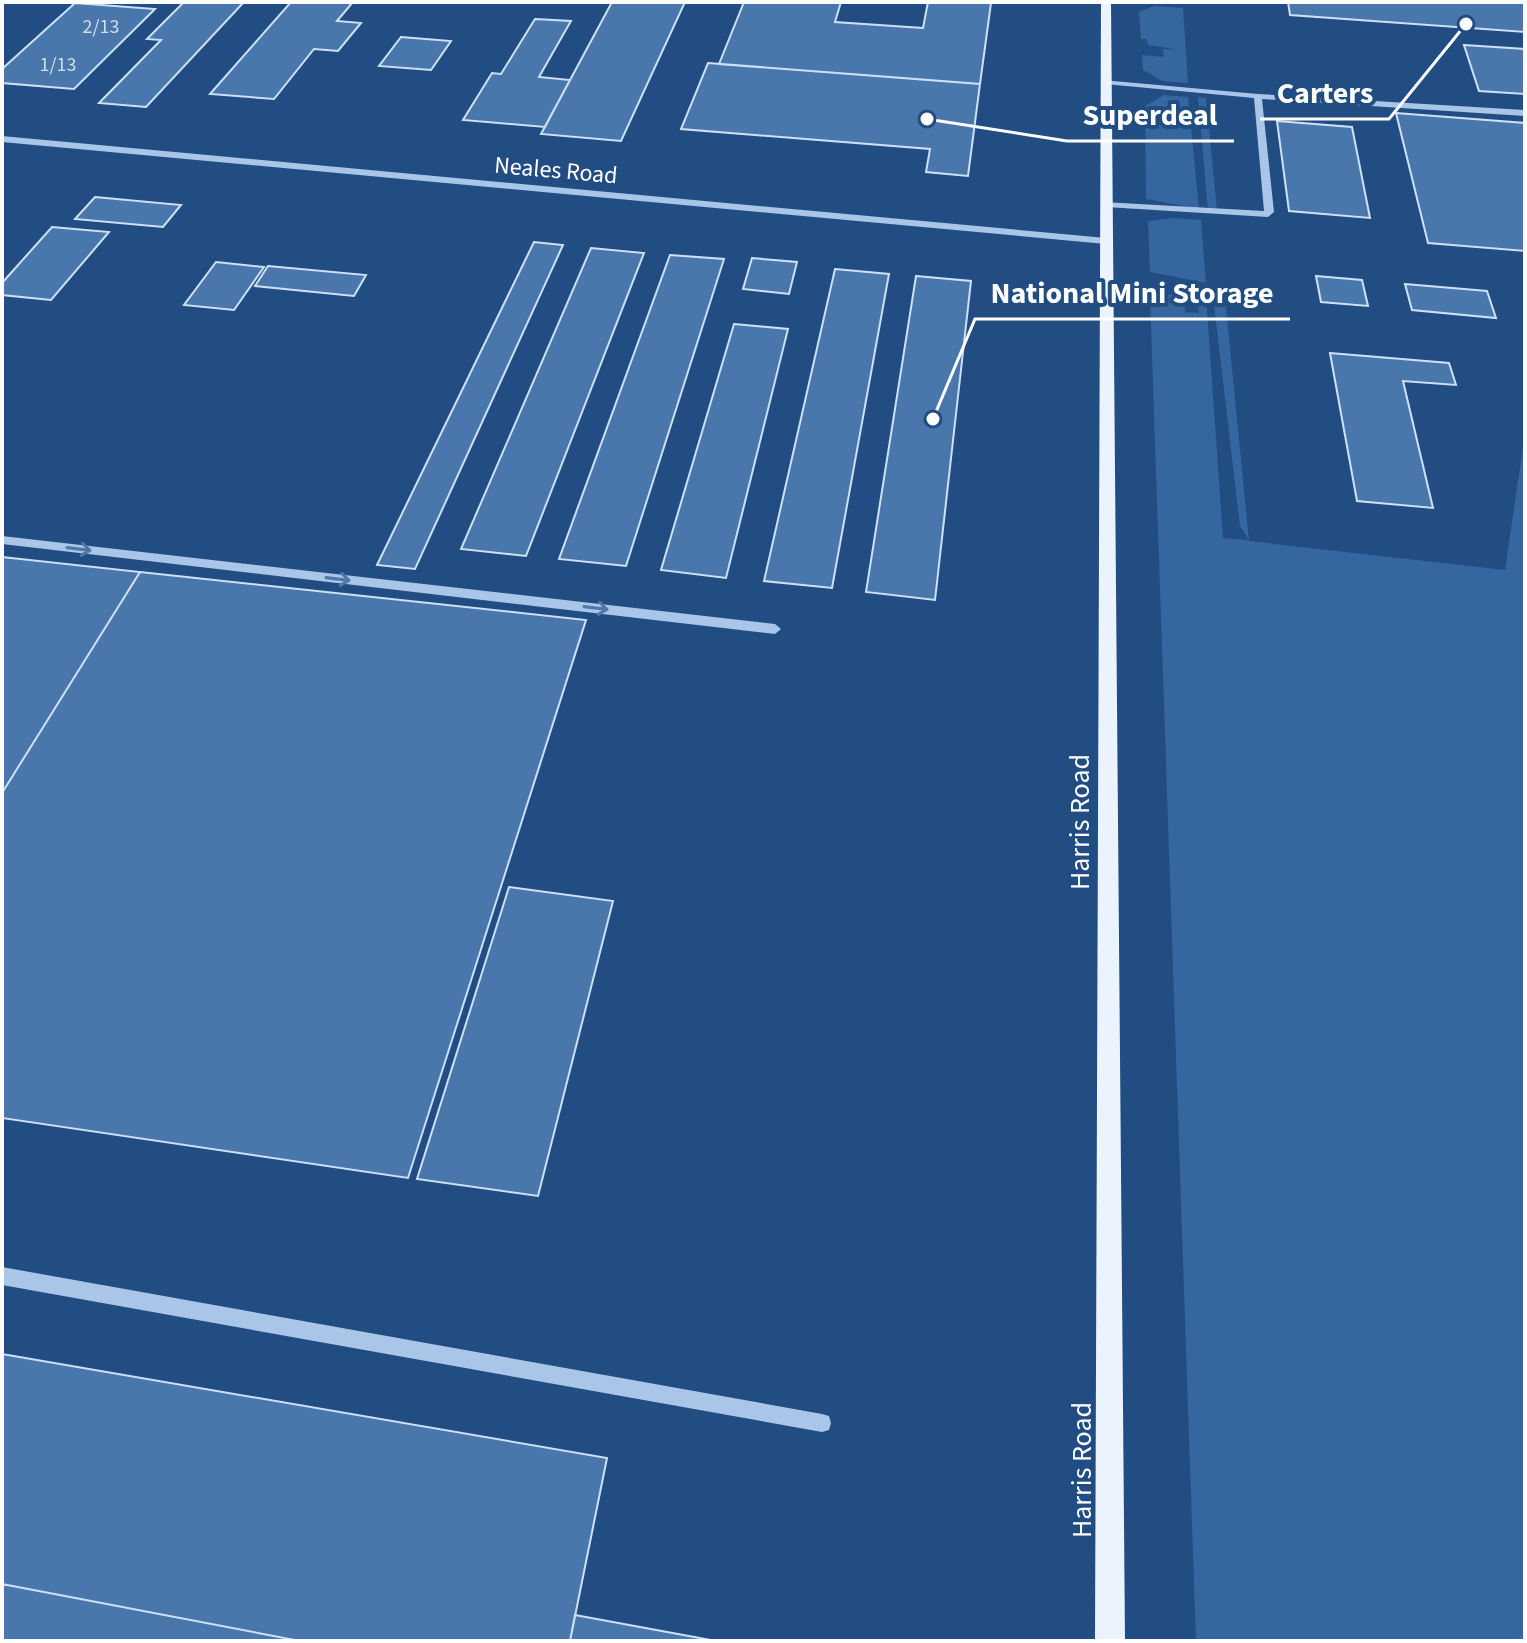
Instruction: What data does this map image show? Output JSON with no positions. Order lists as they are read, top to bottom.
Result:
{
  "streets": {
    "main road": ["Harris Road"],
    "street": ["Neales Road"]
  },
  "crossings": [
    ["Neales Road", "Harris Road"]
  ],
  "places": ["Carters", "Superdeal", "National Mini Storage"],
  "house_numbers": ["2/13", "1/13"]
}
